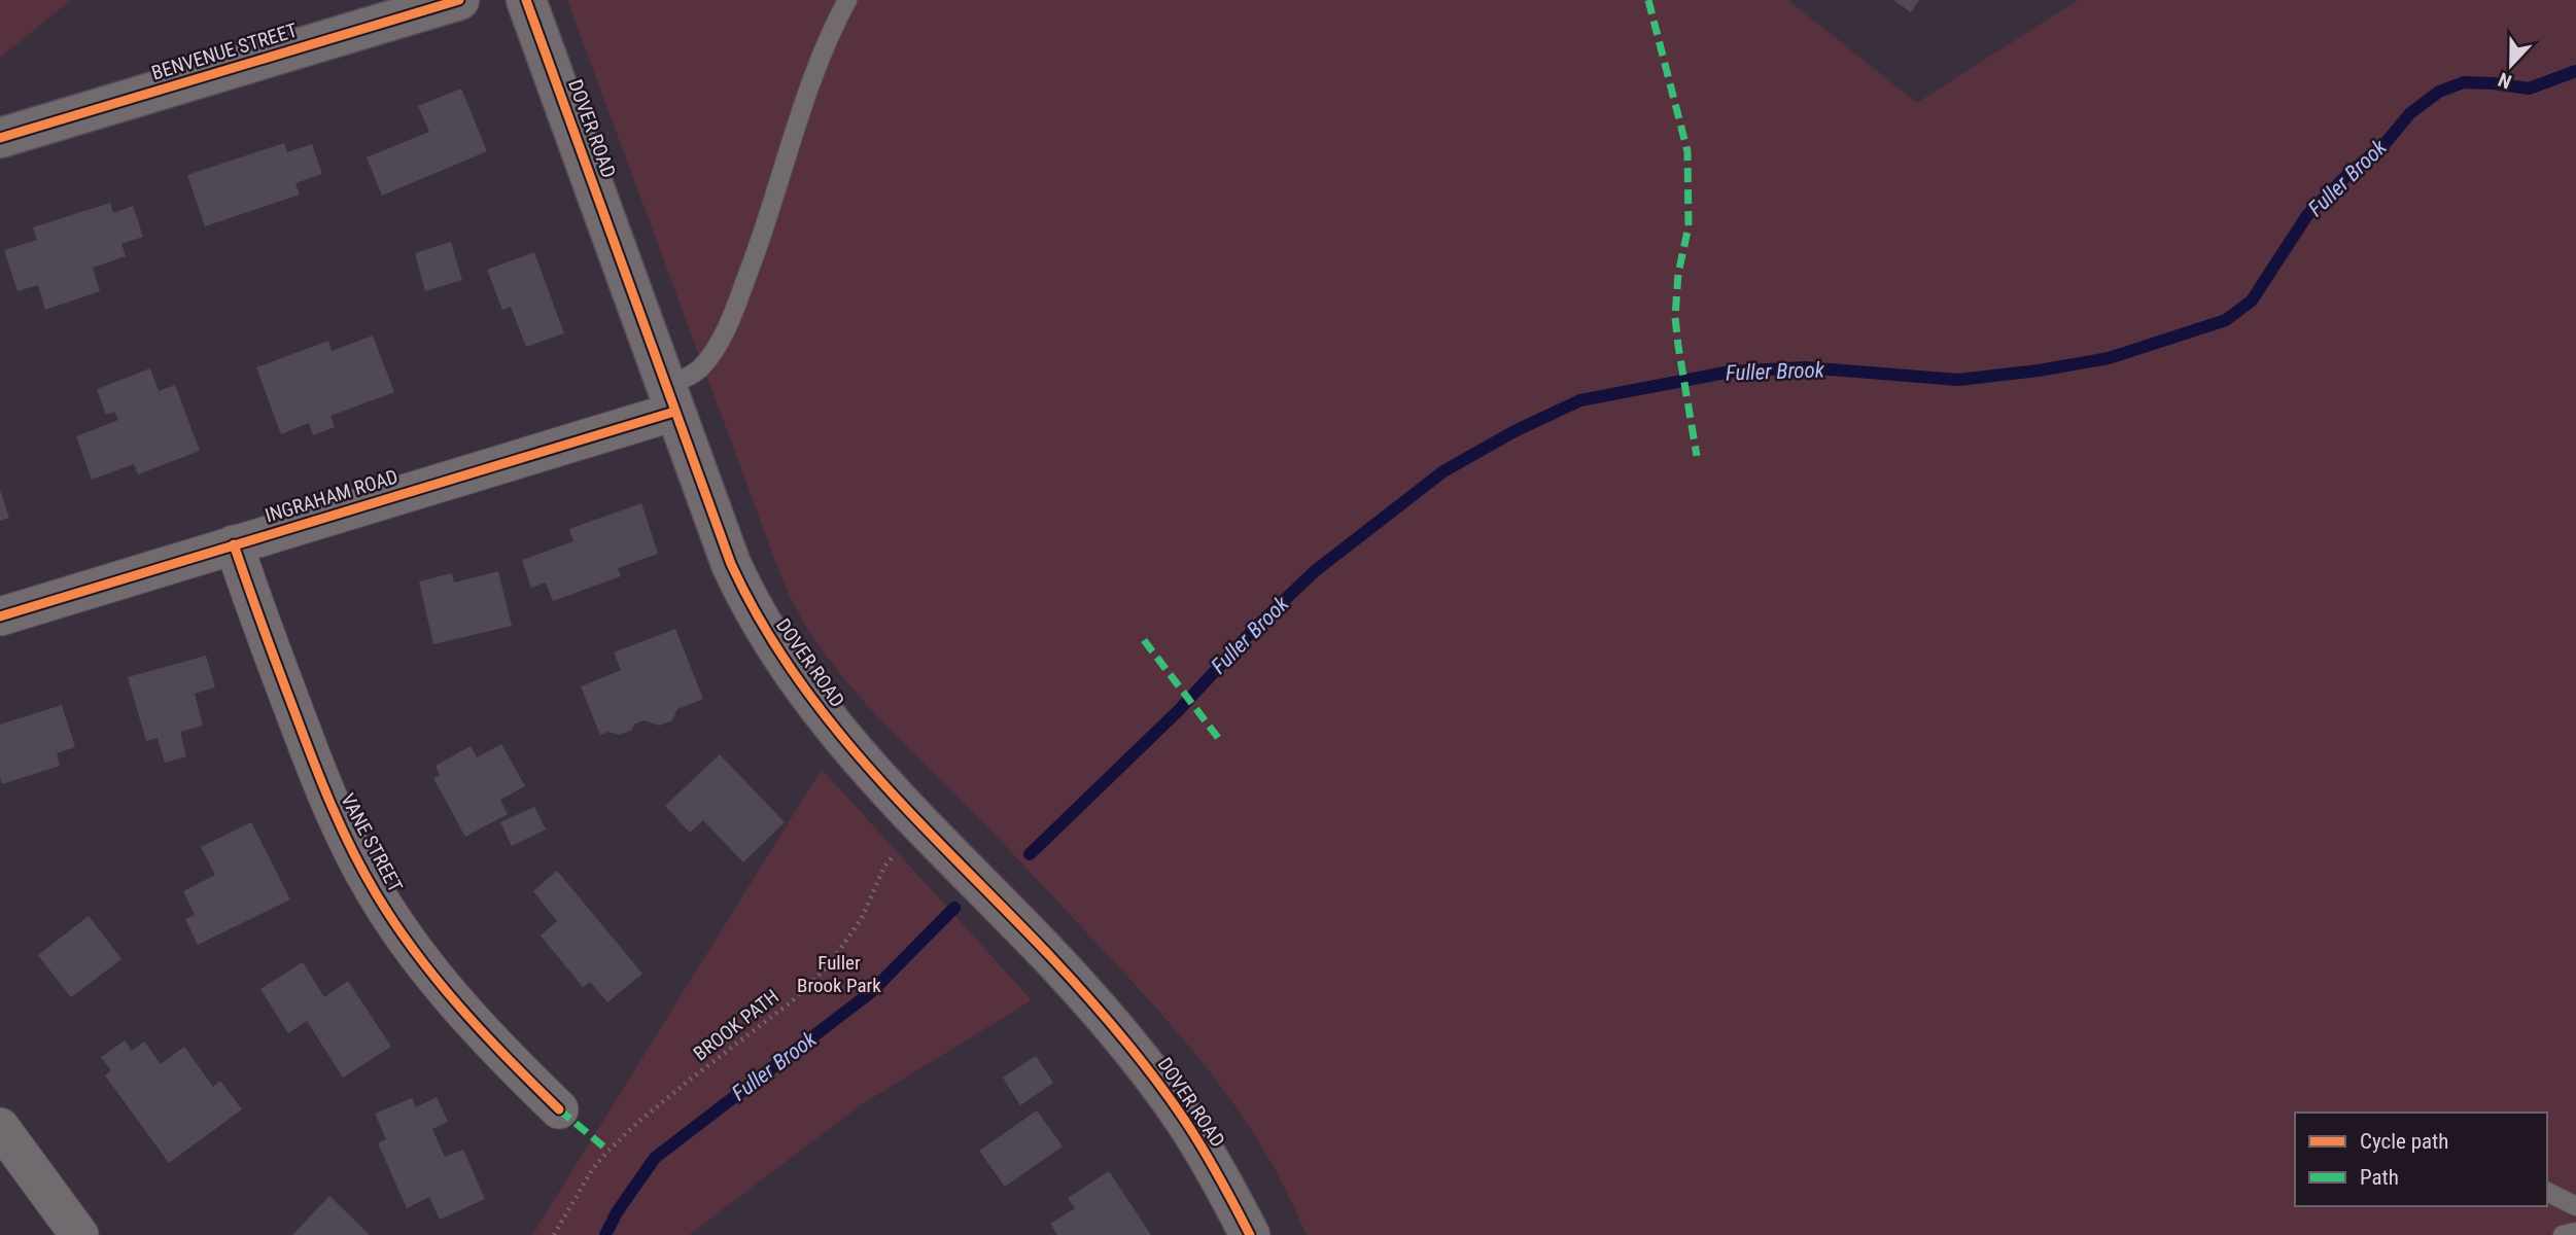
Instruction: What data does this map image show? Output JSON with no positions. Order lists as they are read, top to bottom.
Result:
{
  "streets": {
    "street": [
      "BENVENUE STREET",
      "DOVER ROAD",
      "INGRAHAM ROAD",
      "VANE STREET"
    ],
    "path": ["BROOK PATH"]
  },
  "crossings": [
    ["DOVER ROAD", "INGRAHAM ROAD"],
    ["DOVER ROAD", "BROOK PATH"],
    ["INGRAHAM ROAD", "VANE STREET"]
  ],
  "water": ["Fuller Brook"],
  "parks": ["Fuller Brook Park"],
  "legend": ["Cycle path", "Path"],
  "north": "bottom"
}
